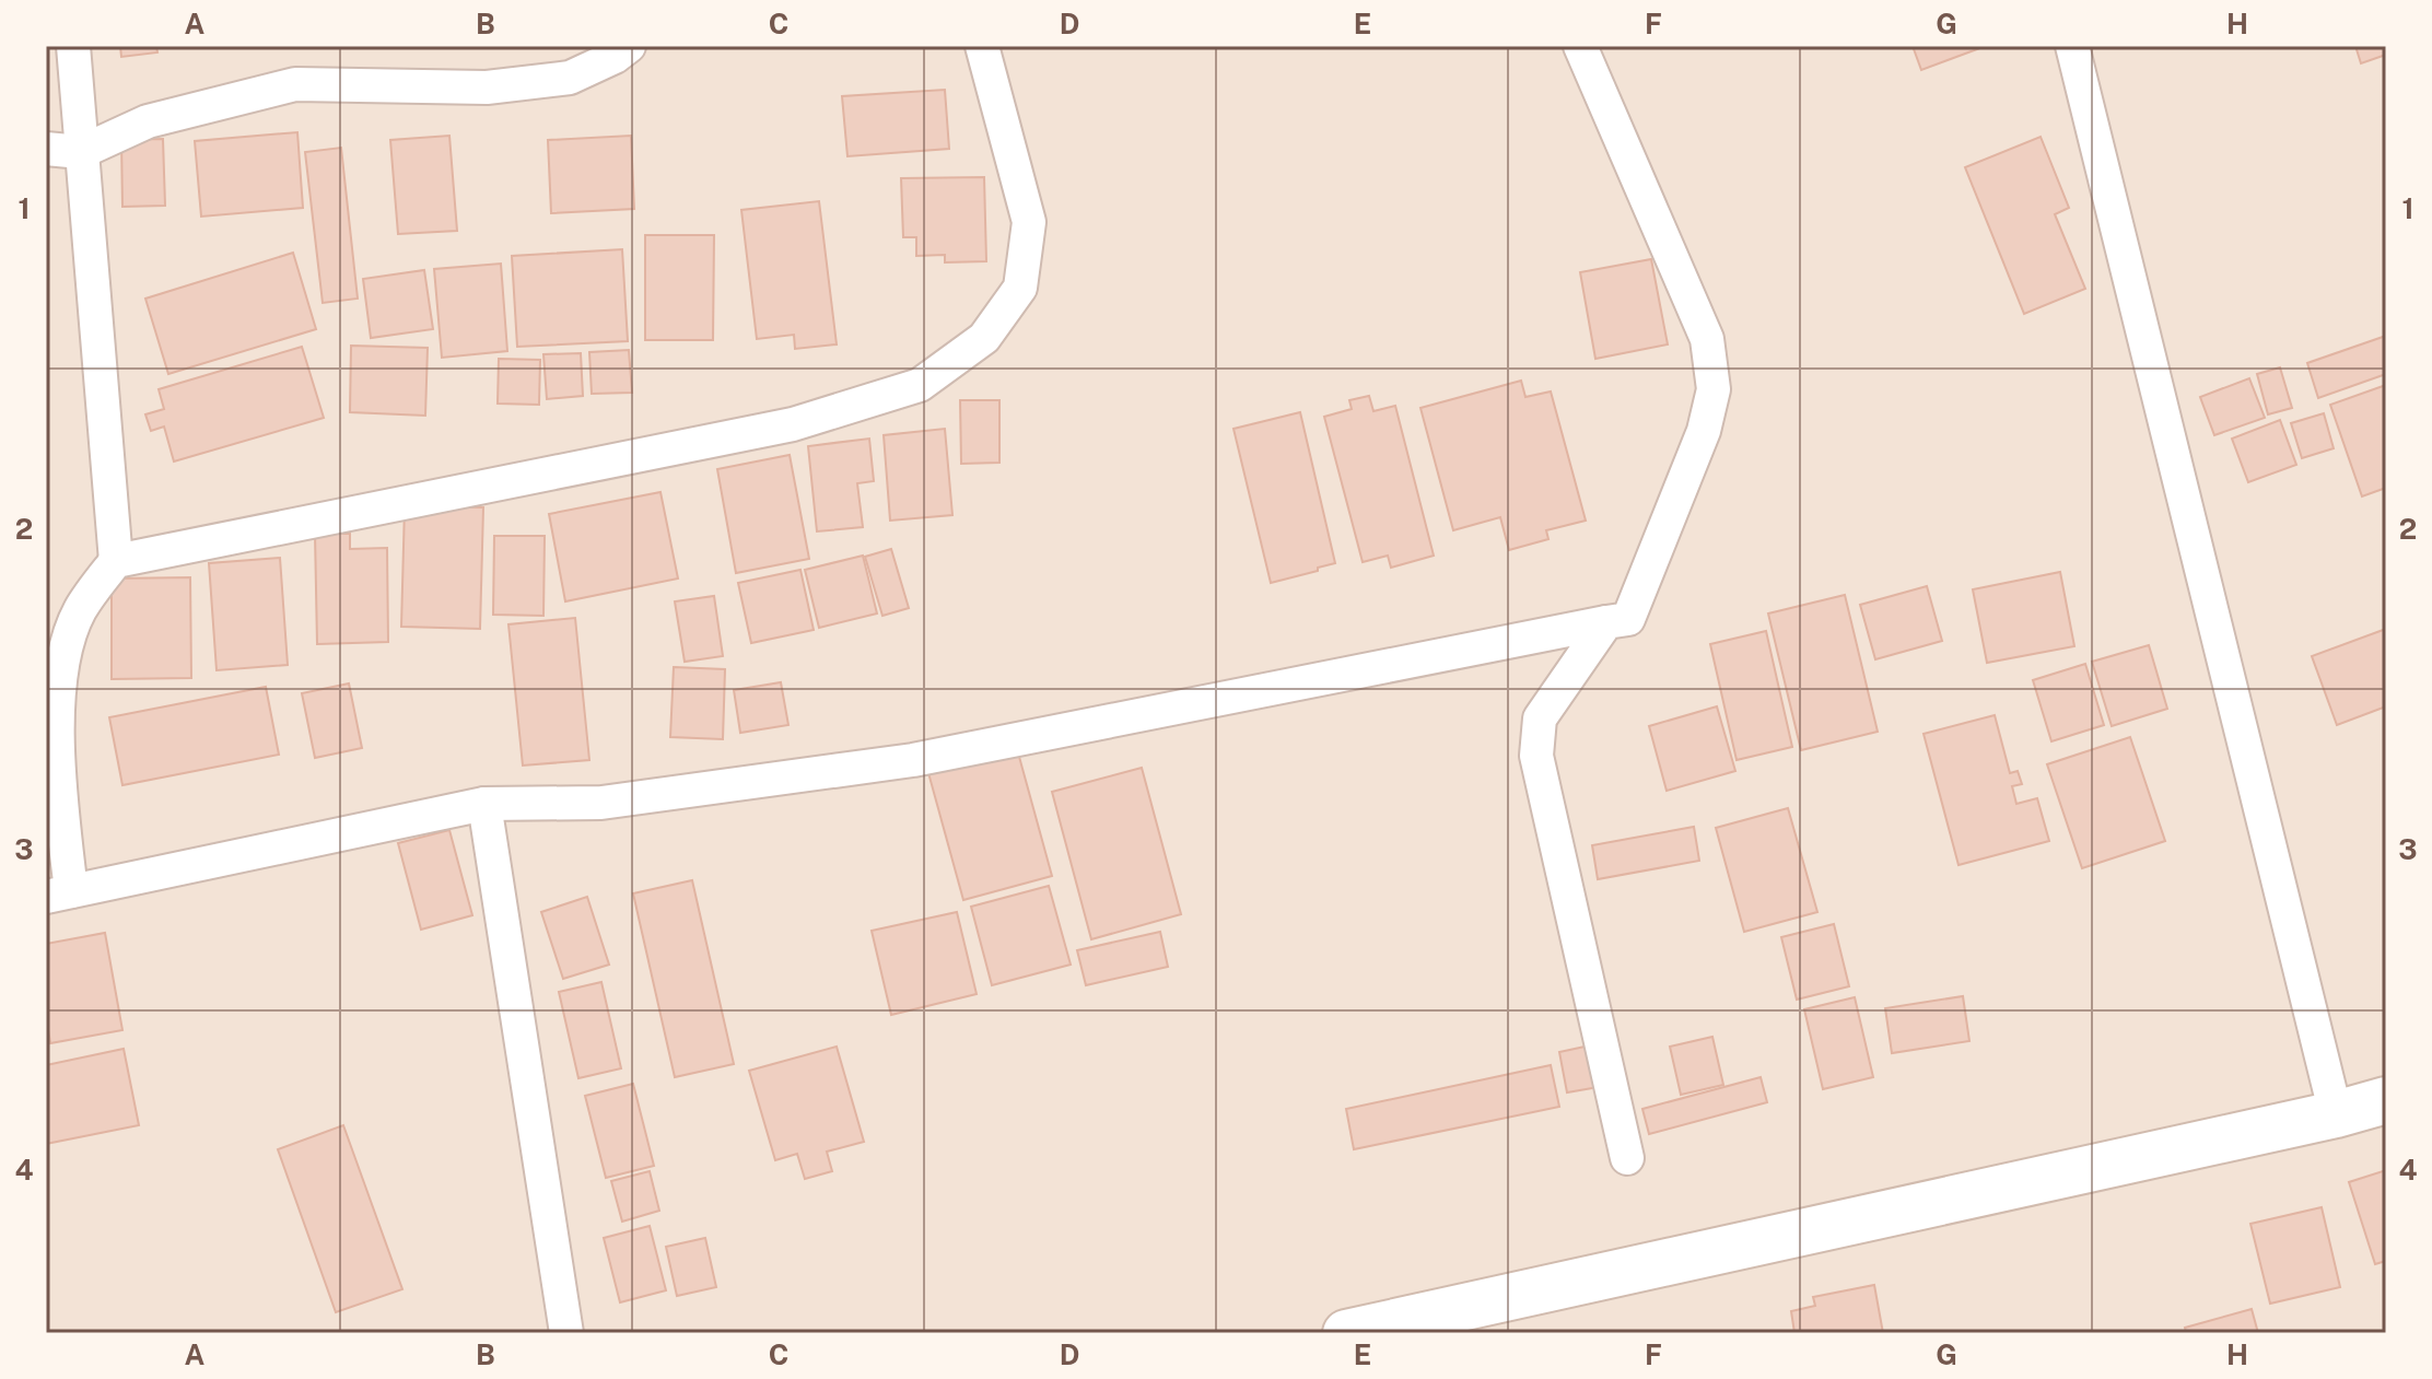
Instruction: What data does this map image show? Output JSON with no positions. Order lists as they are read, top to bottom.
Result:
{
  "grid": {
    "columns": [
      "A",
      "B",
      "C",
      "D",
      "E",
      "F",
      "G",
      "H"
    ],
    "rows": [
      "1",
      "2",
      "3",
      "4"
    ]
  }
}
